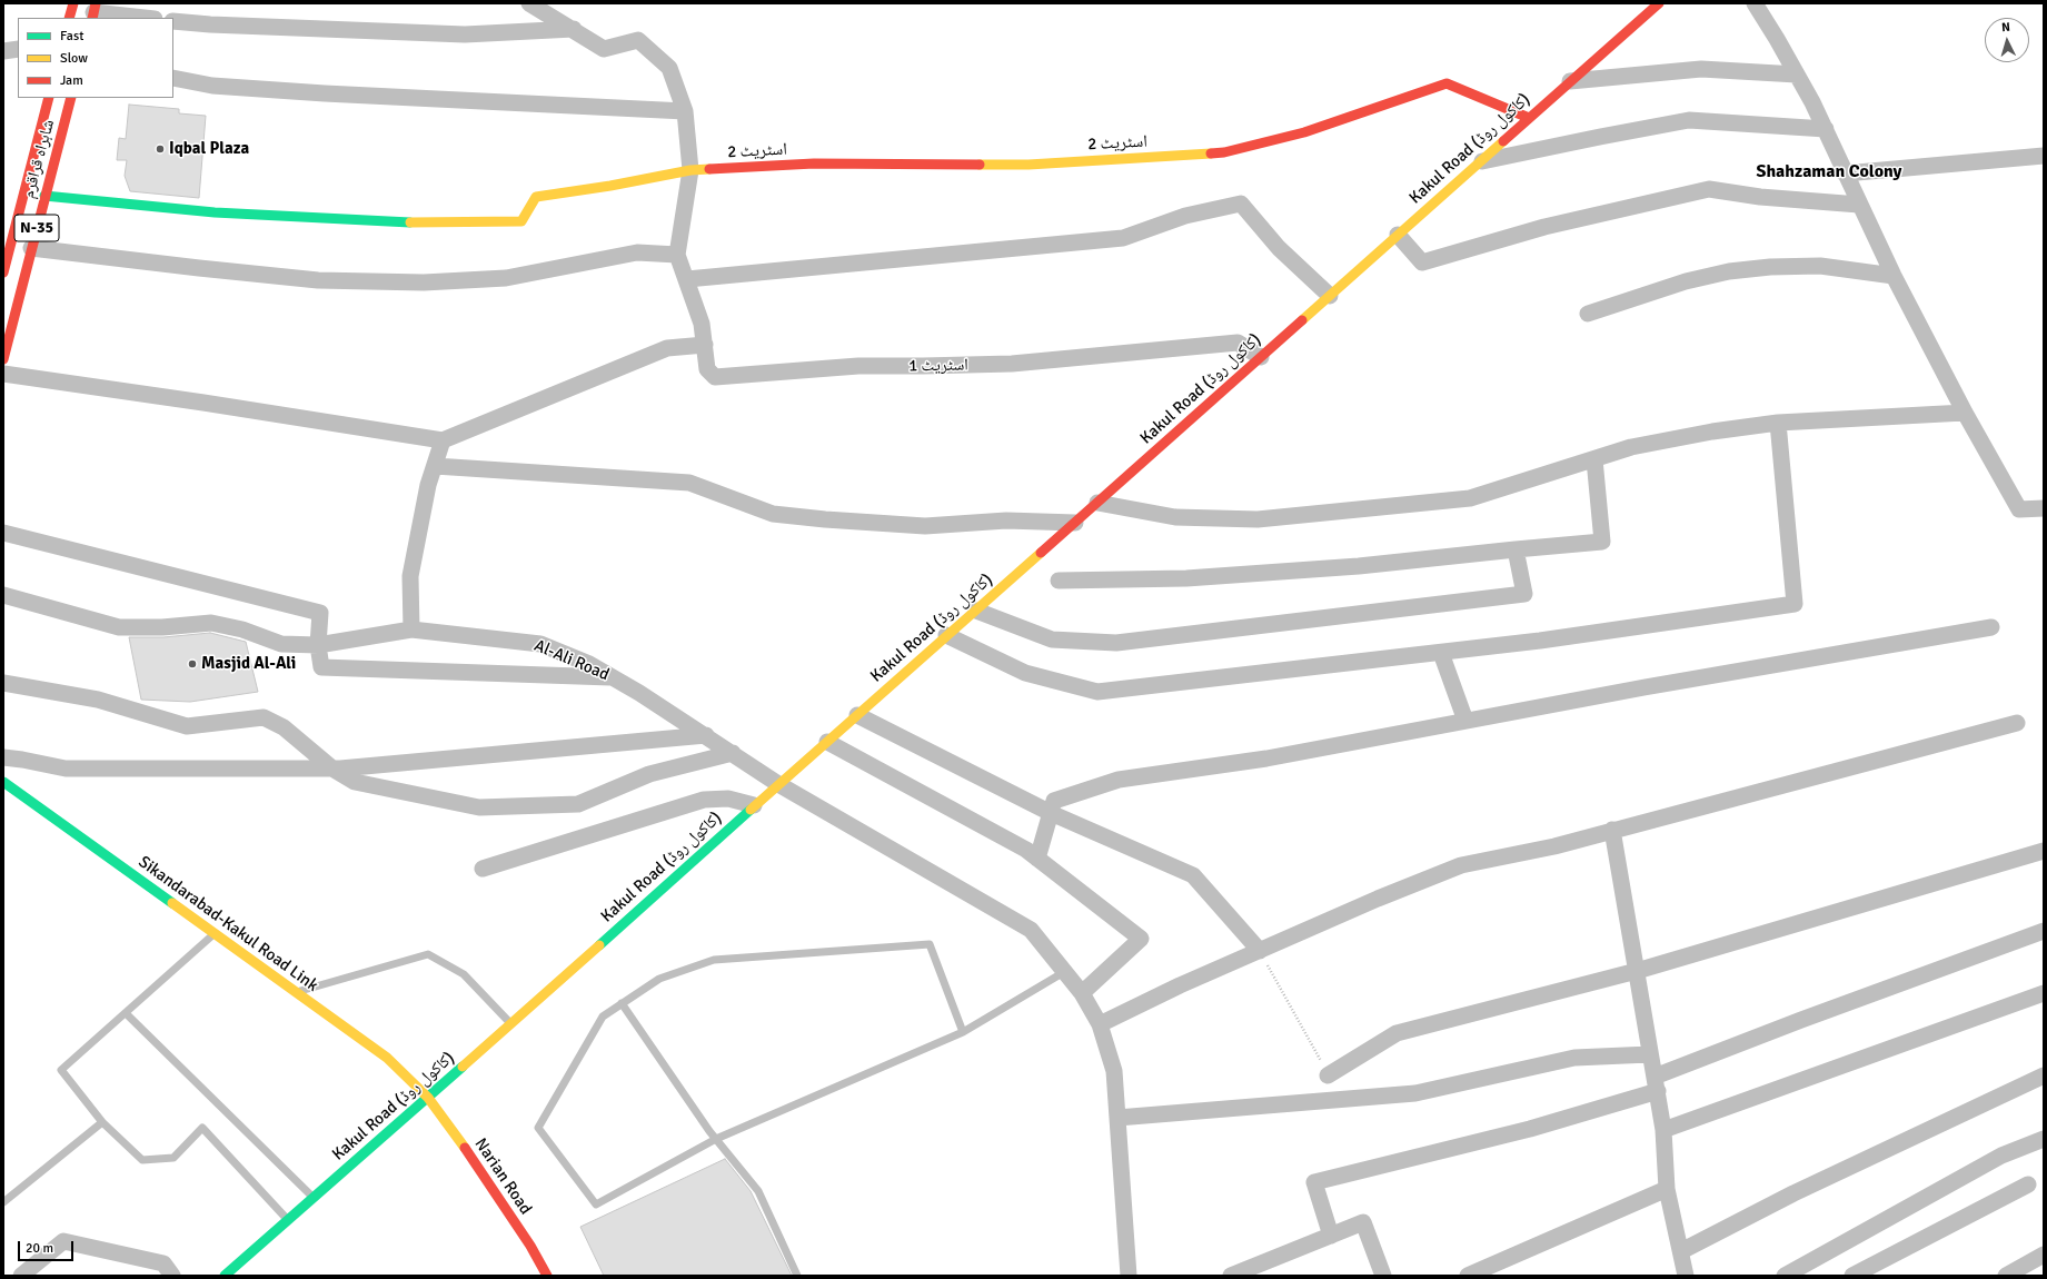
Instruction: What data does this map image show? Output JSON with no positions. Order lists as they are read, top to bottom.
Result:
{
  "streets": {
    "main road": [
      "اسٹریٹ 2",
      "Kakul Road (کاکول روڈ)",
      "شاہراہ قراقرم",
      "N-35",
      "Sikandarabad-Kakul Road Link",
      "Narian Road"
    ],
    "street": ["اسٹریٹ 1", "Al-Ali Road"]
  },
  "crossings": [
    ["اسٹریٹ 2", "Kakul Road (کاکول روڈ)"],
    ["اسٹریٹ 2", "شاہراہ قراقرم"],
    ["Kakul Road (کاکول روڈ)", "اسٹریٹ 1"],
    ["Kakul Road (کاکول روڈ)", "Al-Ali Road"],
    ["Kakul Road (کاکول روڈ)", "Sikandarabad-Kakul Road Link"],
    ["Kakul Road (کاکول روڈ)", "Narian Road"],
    ["Sikandarabad-Kakul Road Link", "Narian Road"]
  ],
  "districts": ["Shahzaman Colony"],
  "places": ["Iqbal Plaza", "Masjid Al-Ali"],
  "legend": ["Fast", "Slow", "Jam"],
  "scale_bar": "20 m",
  "north": "top"
}
